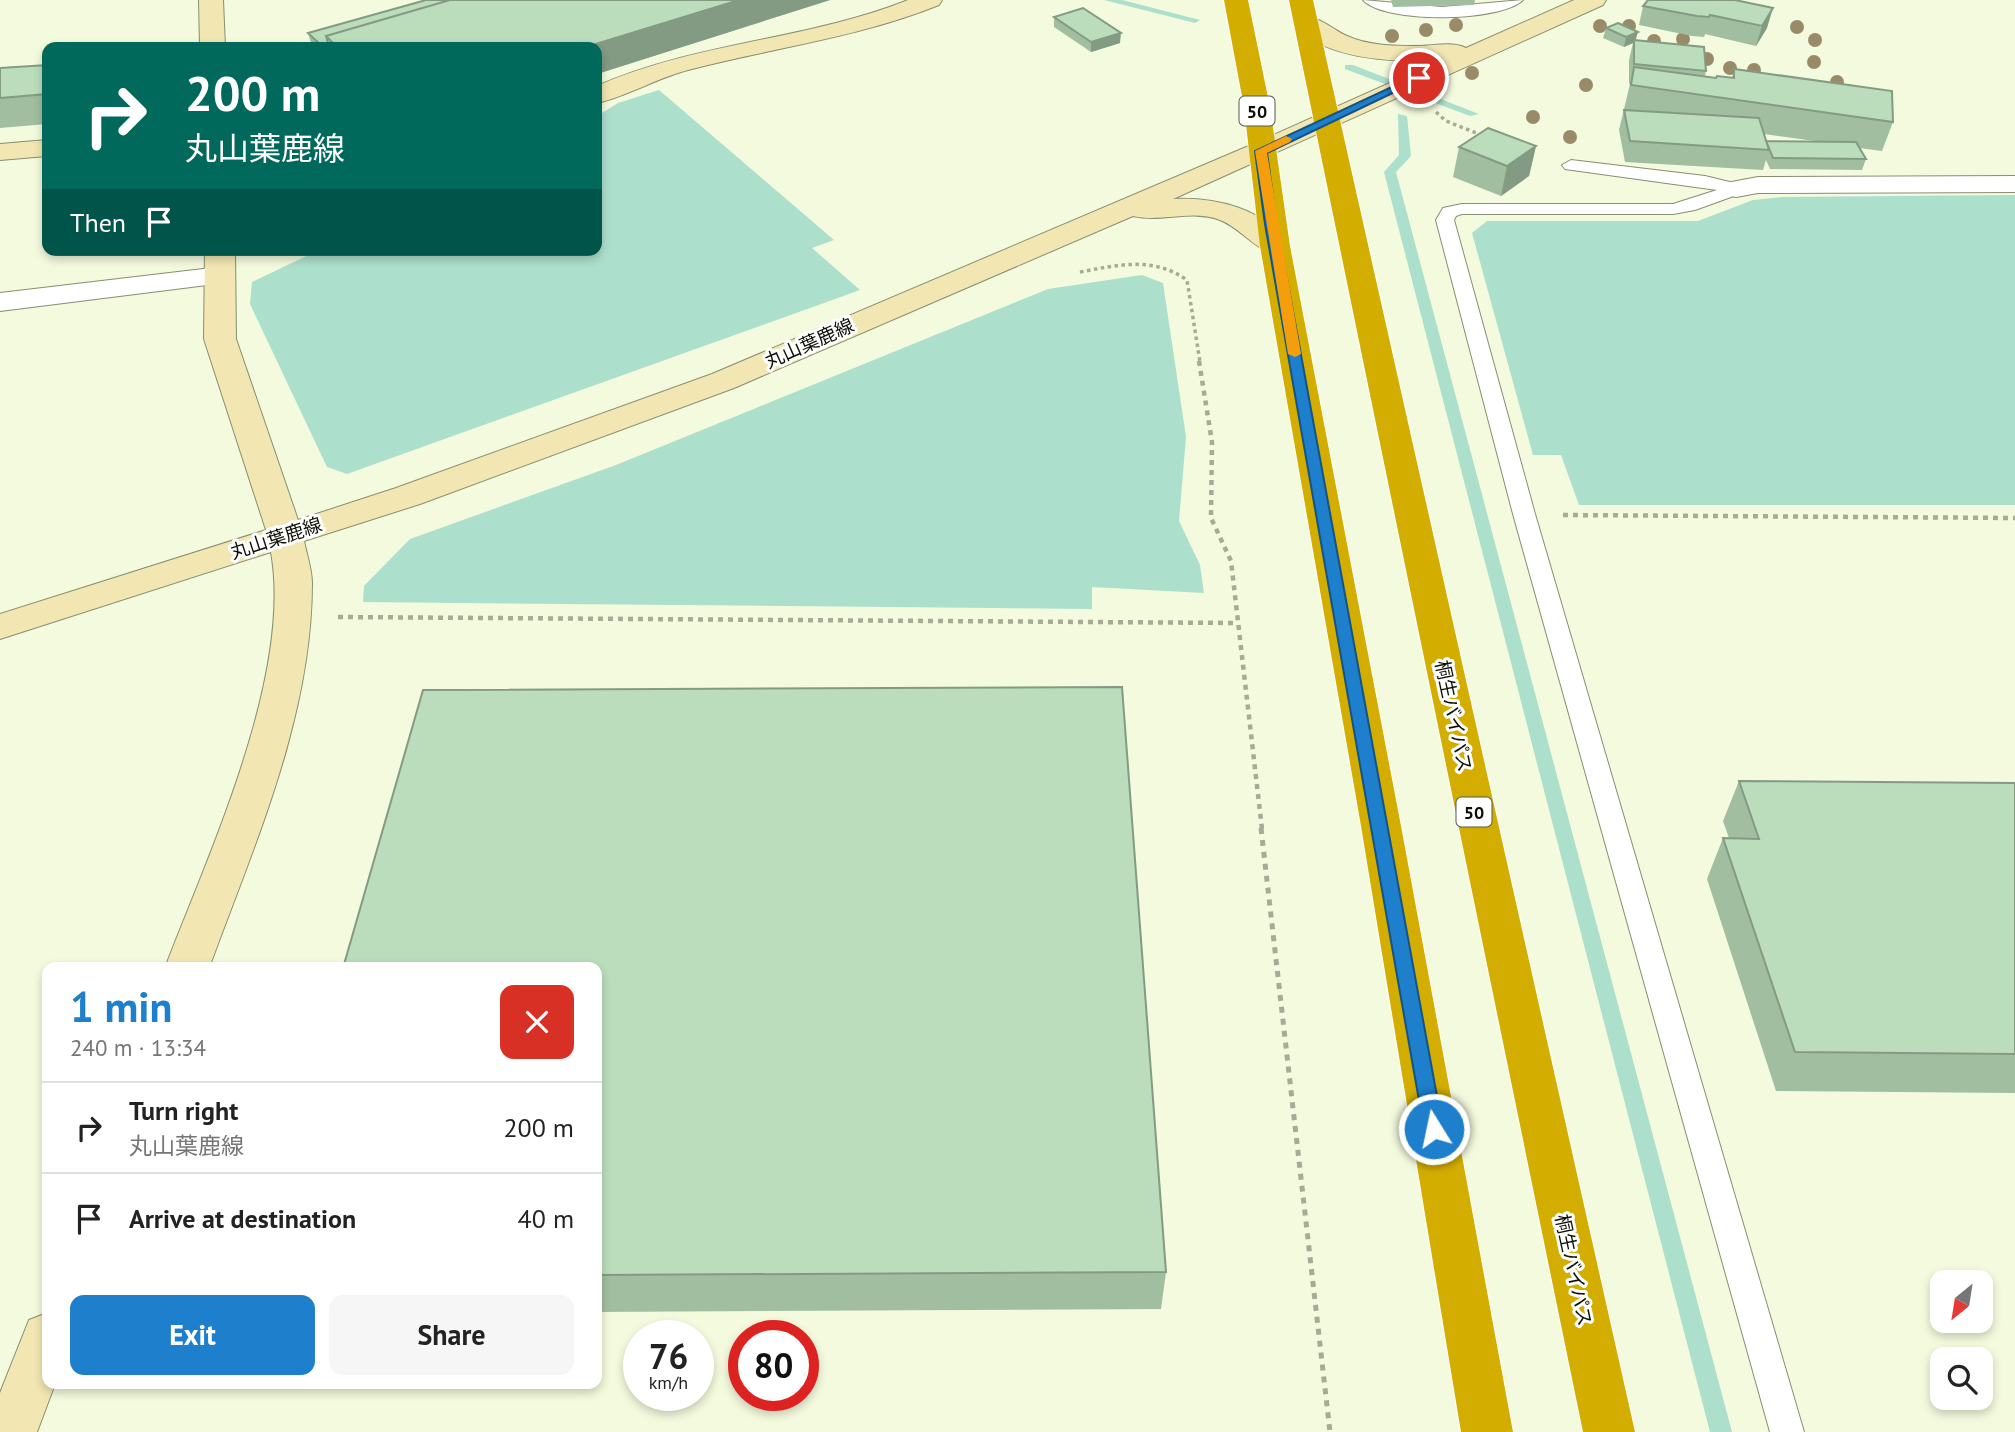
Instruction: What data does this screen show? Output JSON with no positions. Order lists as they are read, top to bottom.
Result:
{
  "streets": {
    "highway": ["50", "桐生バイパス"],
    "main road": ["丸山葉鹿線"]
  },
  "crossings": [
    ["50", "丸山葉鹿線"],
    ["丸山葉鹿線", "桐生バイパス"]
  ],
  "north": "bottom left",
  "page": {
    "turn": ["200 m", "丸山葉鹿線"],
    "then": "Then",
    "heading": ["1 min", "240 m · 13:34"],
    "list": [
      {
        "name": "Turn right",
        "note": "丸山葉鹿線",
        "value": "200 m"
      },
      {
        "name": "Arrive at destination",
        "value": "40 m"
      }
    ],
    "buttons": ["Exit", "Share"],
    "speed": "76 km/h",
    "limit": "80"
  }
}
